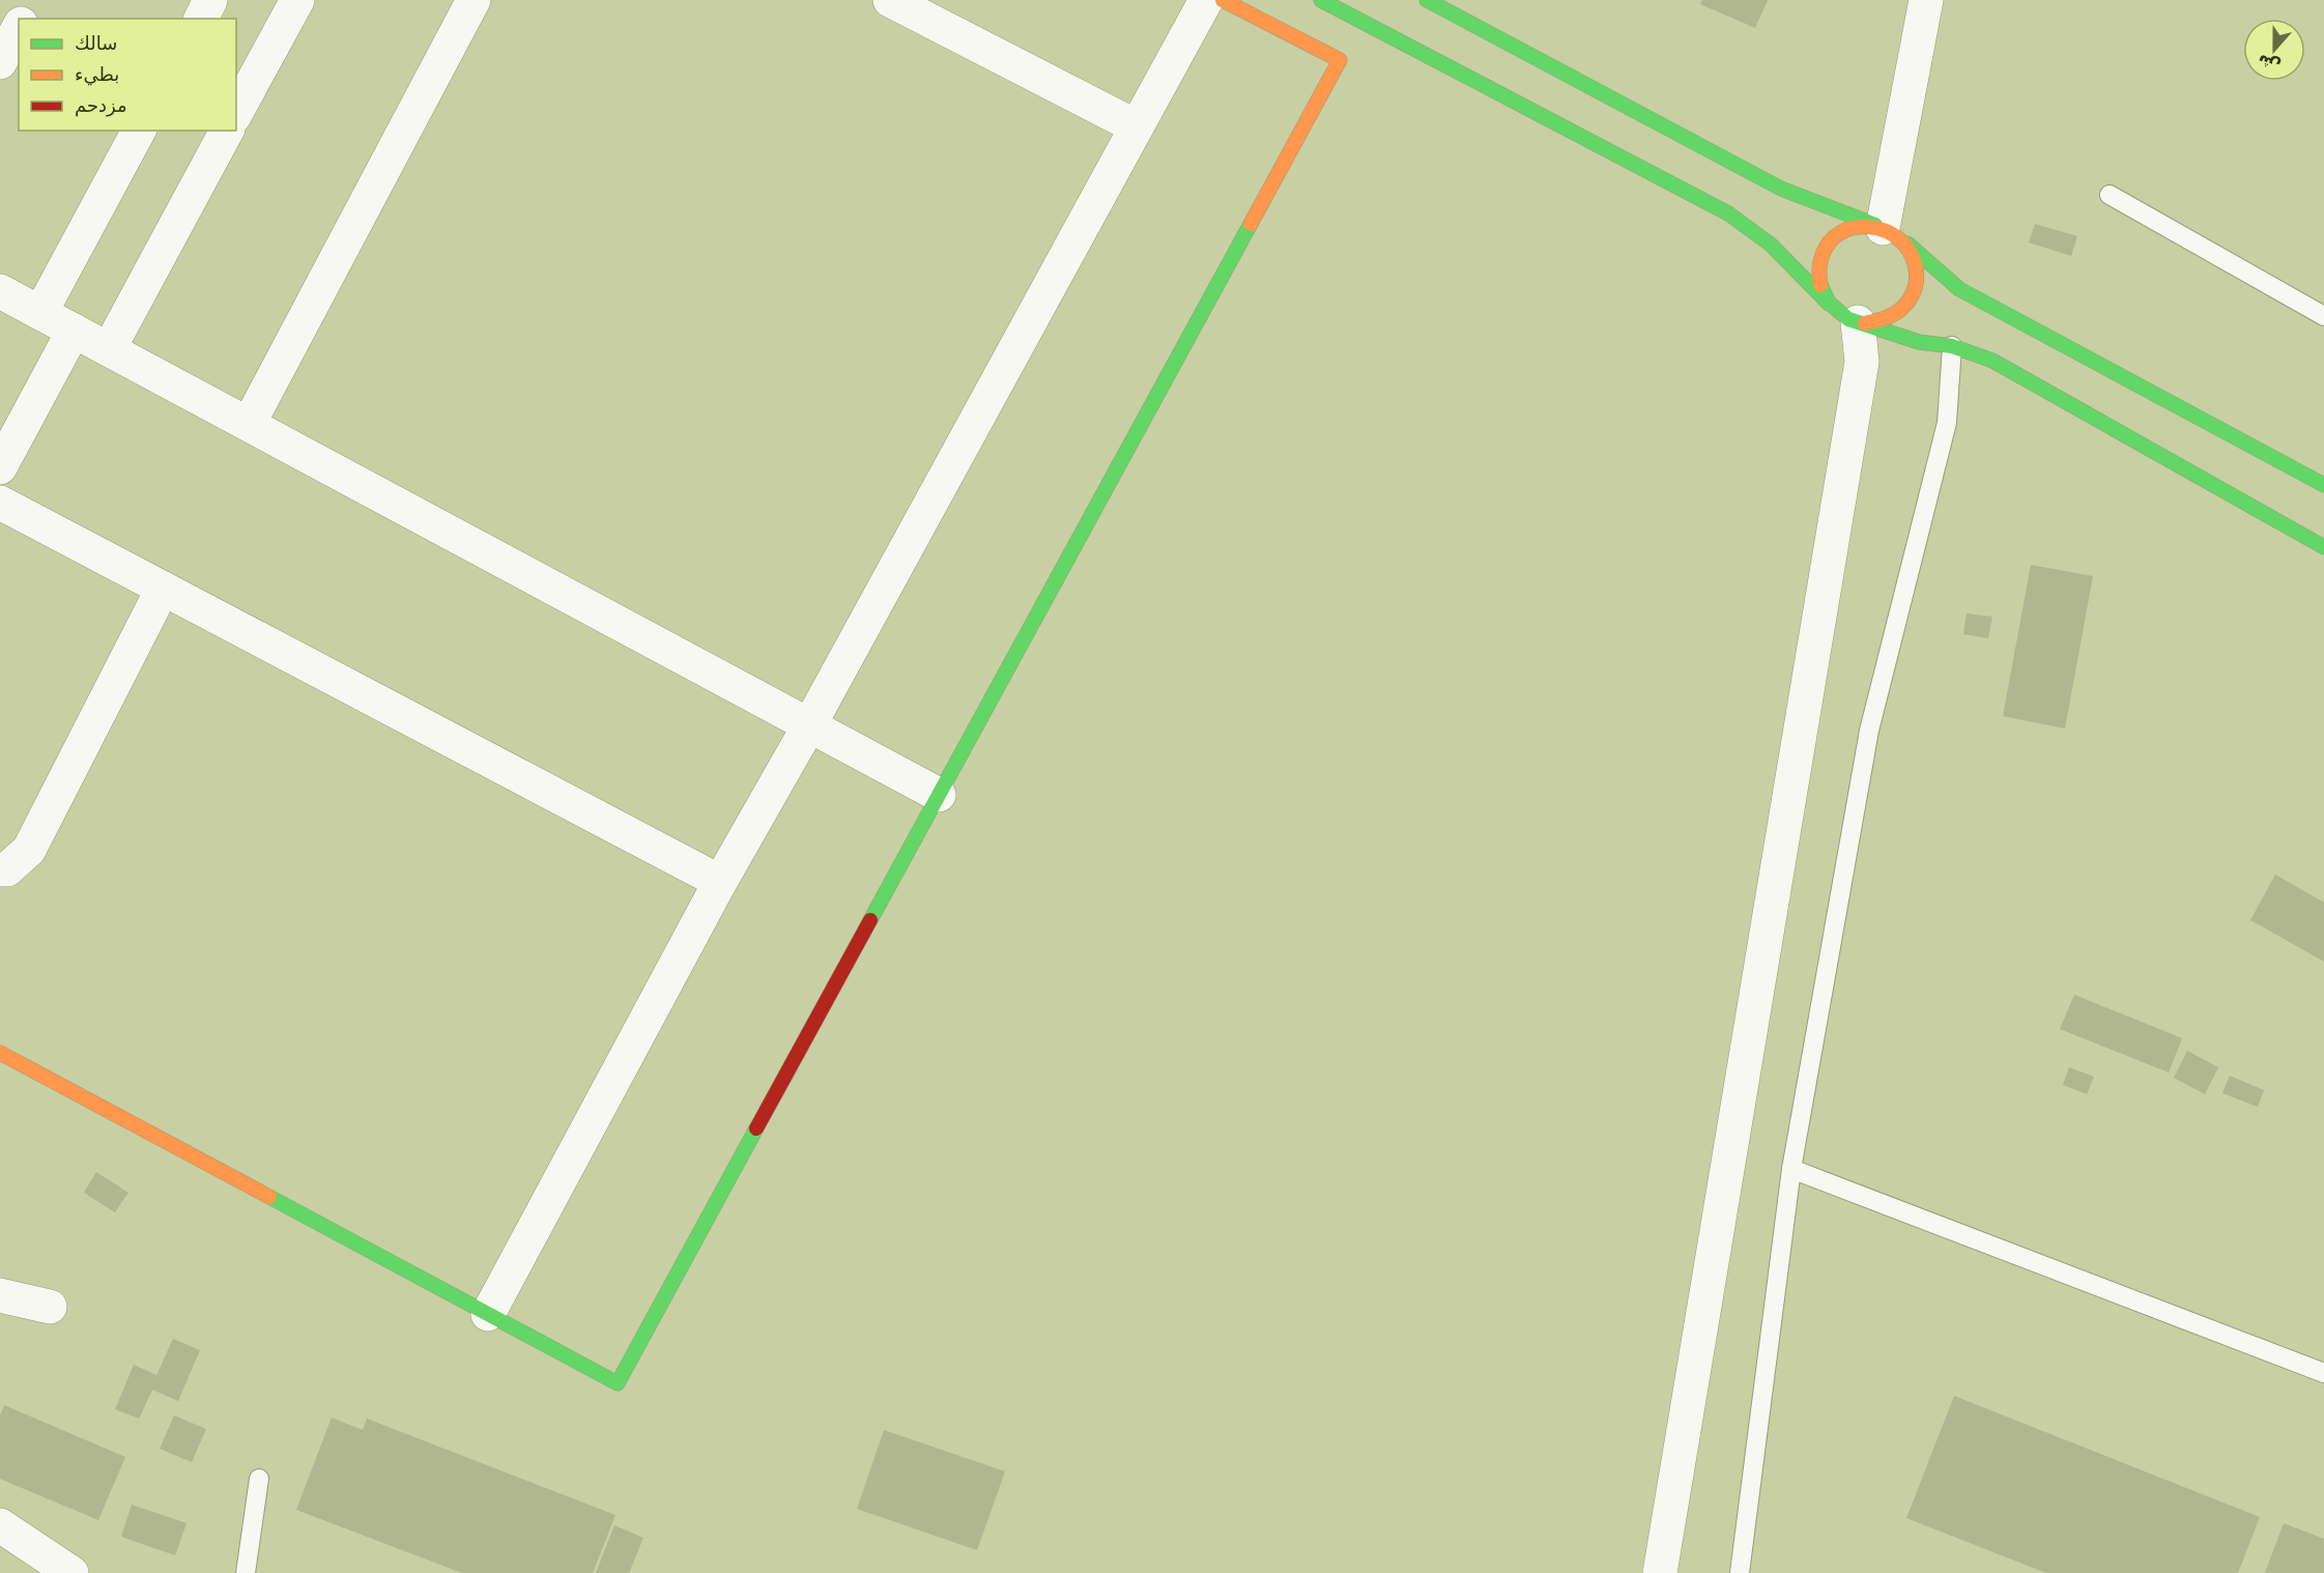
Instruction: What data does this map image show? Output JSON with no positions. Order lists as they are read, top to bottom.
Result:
{
  "legend": ["سالك", "بطيء", "مزدحم"],
  "north": "bottom"
}
